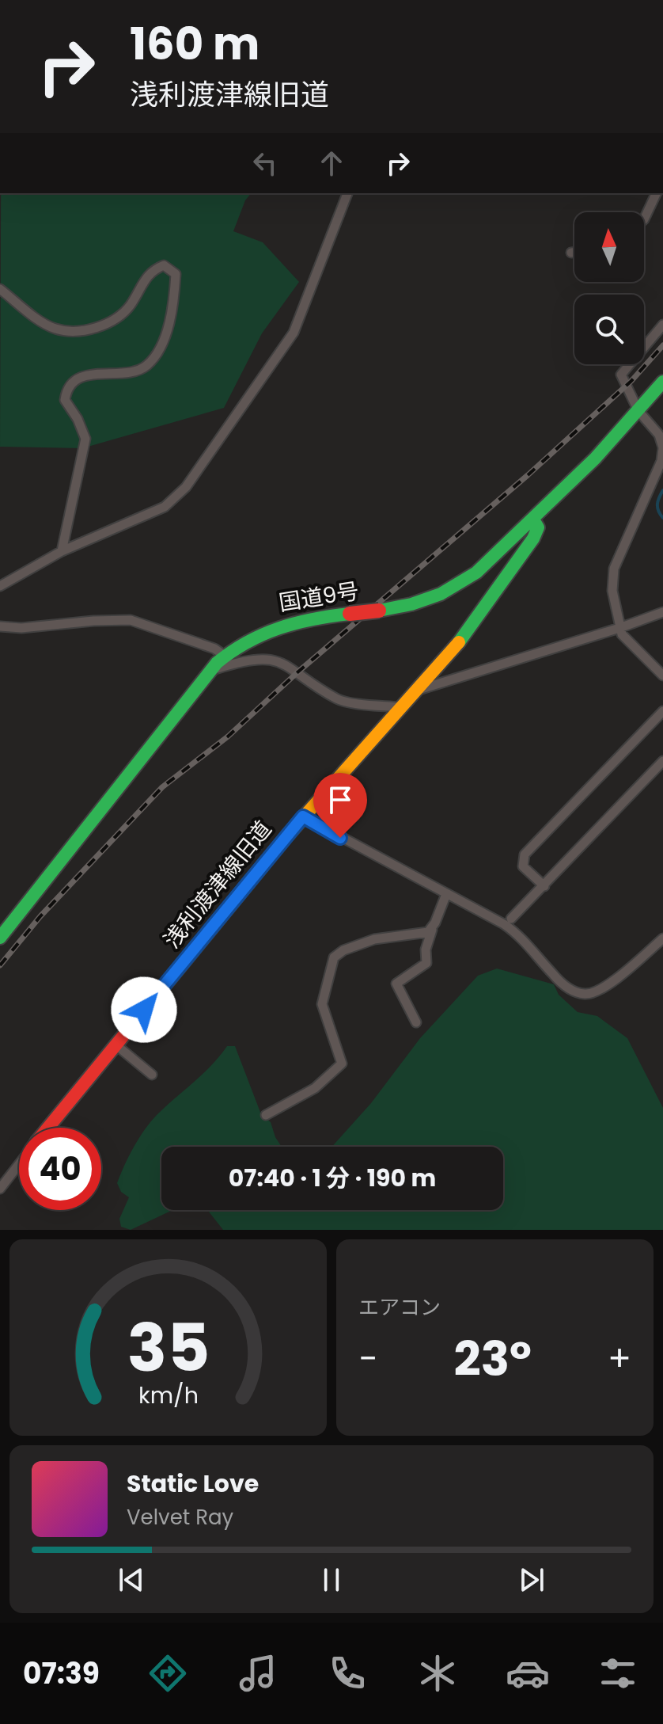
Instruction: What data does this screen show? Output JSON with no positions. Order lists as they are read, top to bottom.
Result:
{
  "streets": {
    "main road": ["国道9号", "浅利渡津線旧道"]
  },
  "north": "top",
  "page": {
    "turn": ["160 m", "浅利渡津線旧道"],
    "limit": "40",
    "trip": "07:40 · 1 分 · 190 m",
    "tile": "エアコン",
    "heat": ["−", "23°", "+"],
    "song": ["Static Love", "Velvet Ray"],
    "tabs": "07:39",
    "gauge": ["35", "km/h"]
  }
}
